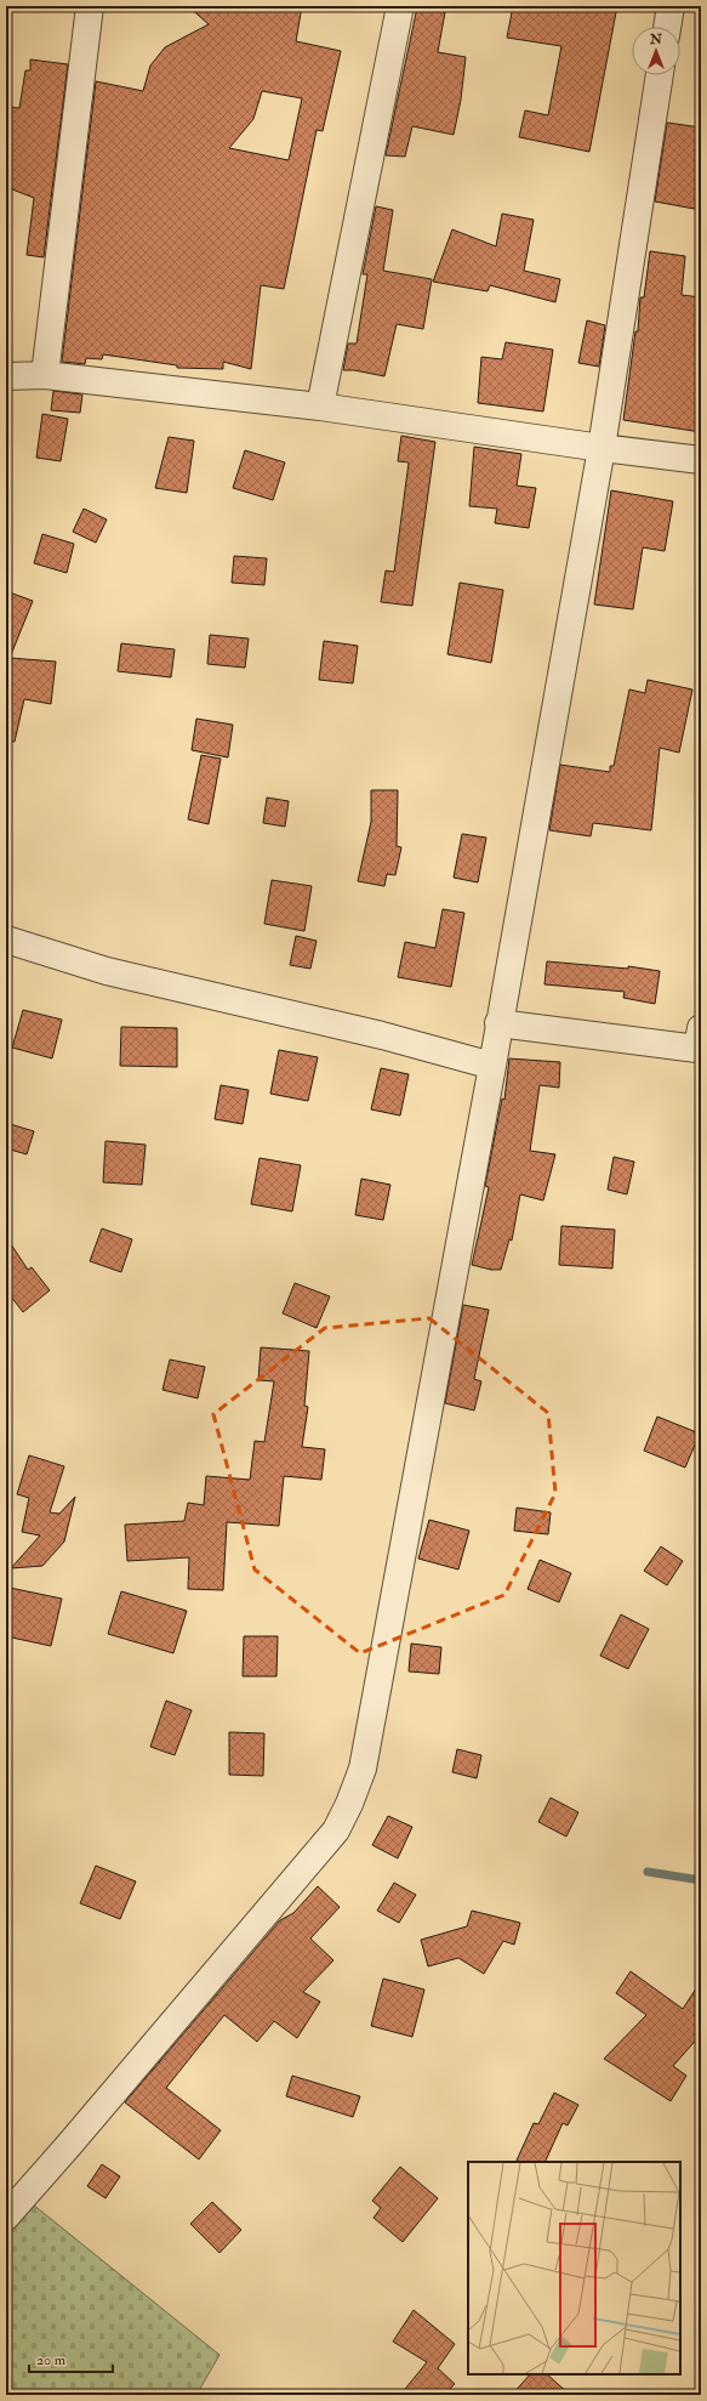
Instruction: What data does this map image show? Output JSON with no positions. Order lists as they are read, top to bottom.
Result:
{
  "scale_bar": "20 m",
  "north": "top"
}
